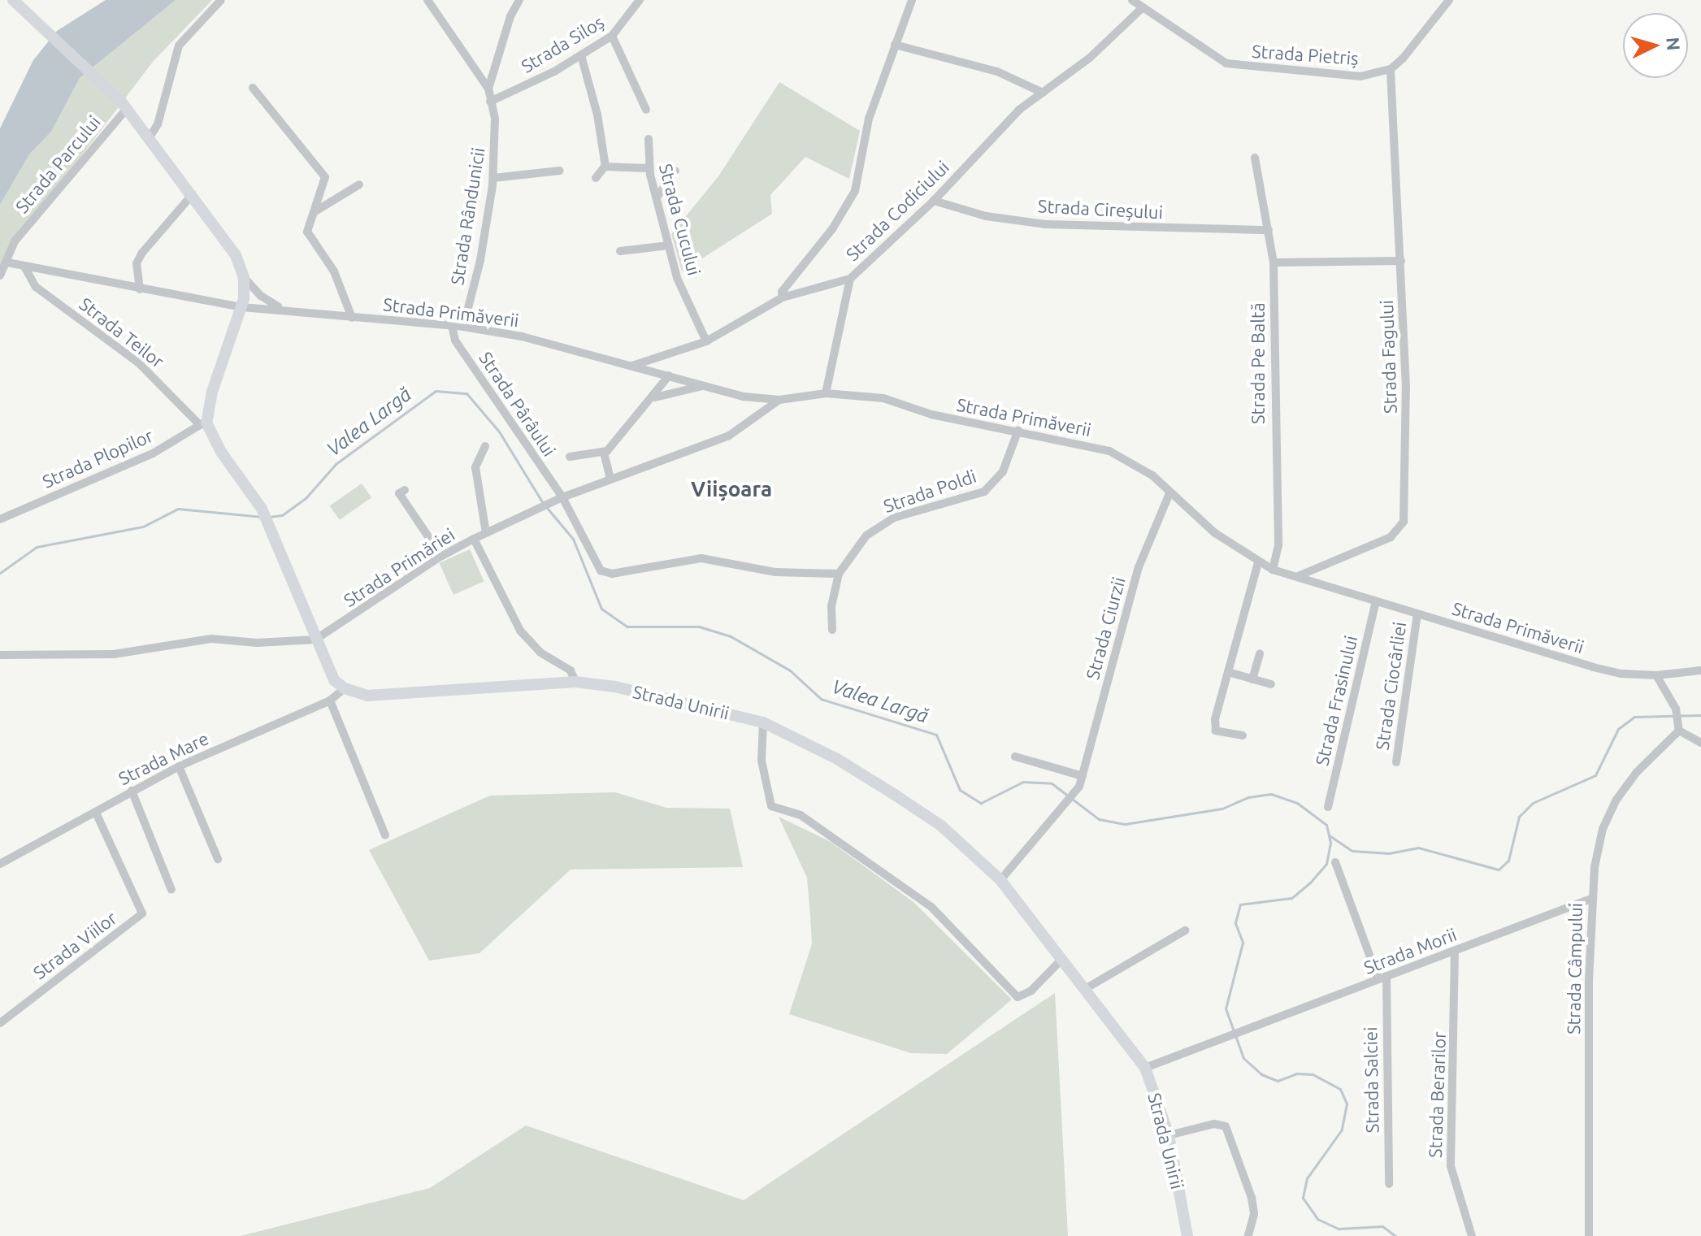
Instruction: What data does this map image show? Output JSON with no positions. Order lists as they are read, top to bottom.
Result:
{
  "streets": {
    "main road": ["Strada Unirii"],
    "street": [
      "Strada Siloș",
      "Strada Pietriș",
      "Strada Parcului",
      "Strada Cireșului",
      "Strada Codiciului",
      "Strada Rândunicii",
      "Strada Cucului",
      "Strada Primăverii",
      "Strada Teilor",
      "Strada Fagului",
      "Strada Pe Baltă",
      "Strada Pârâului",
      "Strada Plopilor",
      "Strada Poldi",
      "Strada Primăriei",
      "Strada Ciurzii",
      "Strada Ciocârliei",
      "Strada Frasinului",
      "Strada Mare",
      "Strada Viilor",
      "Strada Morii",
      "Strada Câmpului",
      "Strada Salciei",
      "Strada Berarilor"
    ]
  },
  "crossings": [
    ["Strada Siloș", "Strada Rândunicii"],
    ["Strada Pietriș", "Strada Codiciului"],
    ["Strada Pietriș", "Strada Fagului"],
    ["Strada Parcului", "Strada Primăverii"],
    ["Strada Cireșului", "Strada Codiciului"],
    ["Strada Cireșului", "Strada Pe Baltă"],
    ["Strada Codiciului", "Strada Cucului"],
    ["Strada Codiciului", "Strada Primăverii"],
    ["Strada Rândunicii", "Strada Primăverii"],
    ["Strada Primăverii", "Strada Teilor"],
    ["Strada Primăverii", "Strada Fagului"],
    ["Strada Primăverii", "Strada Pe Baltă"],
    ["Strada Primăverii", "Strada Pârâului"],
    ["Strada Primăverii", "Strada Poldi"],
    ["Strada Primăverii", "Strada Primăriei"],
    ["Strada Primăverii", "Strada Ciurzii"],
    ["Strada Primăverii", "Strada Ciocârliei"],
    ["Strada Primăverii", "Strada Frasinului"],
    ["Strada Teilor", "Strada Plopilor"],
    ["Strada Pârâului", "Strada Poldi"],
    ["Strada Pârâului", "Strada Primăriei"],
    ["Strada Ciurzii", "Strada Unirii"],
    ["Strada Unirii", "Strada Mare"],
    ["Strada Unirii", "Strada Morii"],
    ["Strada Mare", "Strada Viilor"],
    ["Strada Morii", "Strada Câmpului"],
    ["Strada Morii", "Strada Salciei"],
    ["Strada Morii", "Strada Berarilor"]
  ],
  "districts": ["Viișoara"],
  "water": ["Valea Largă"],
  "north": "right"
}
